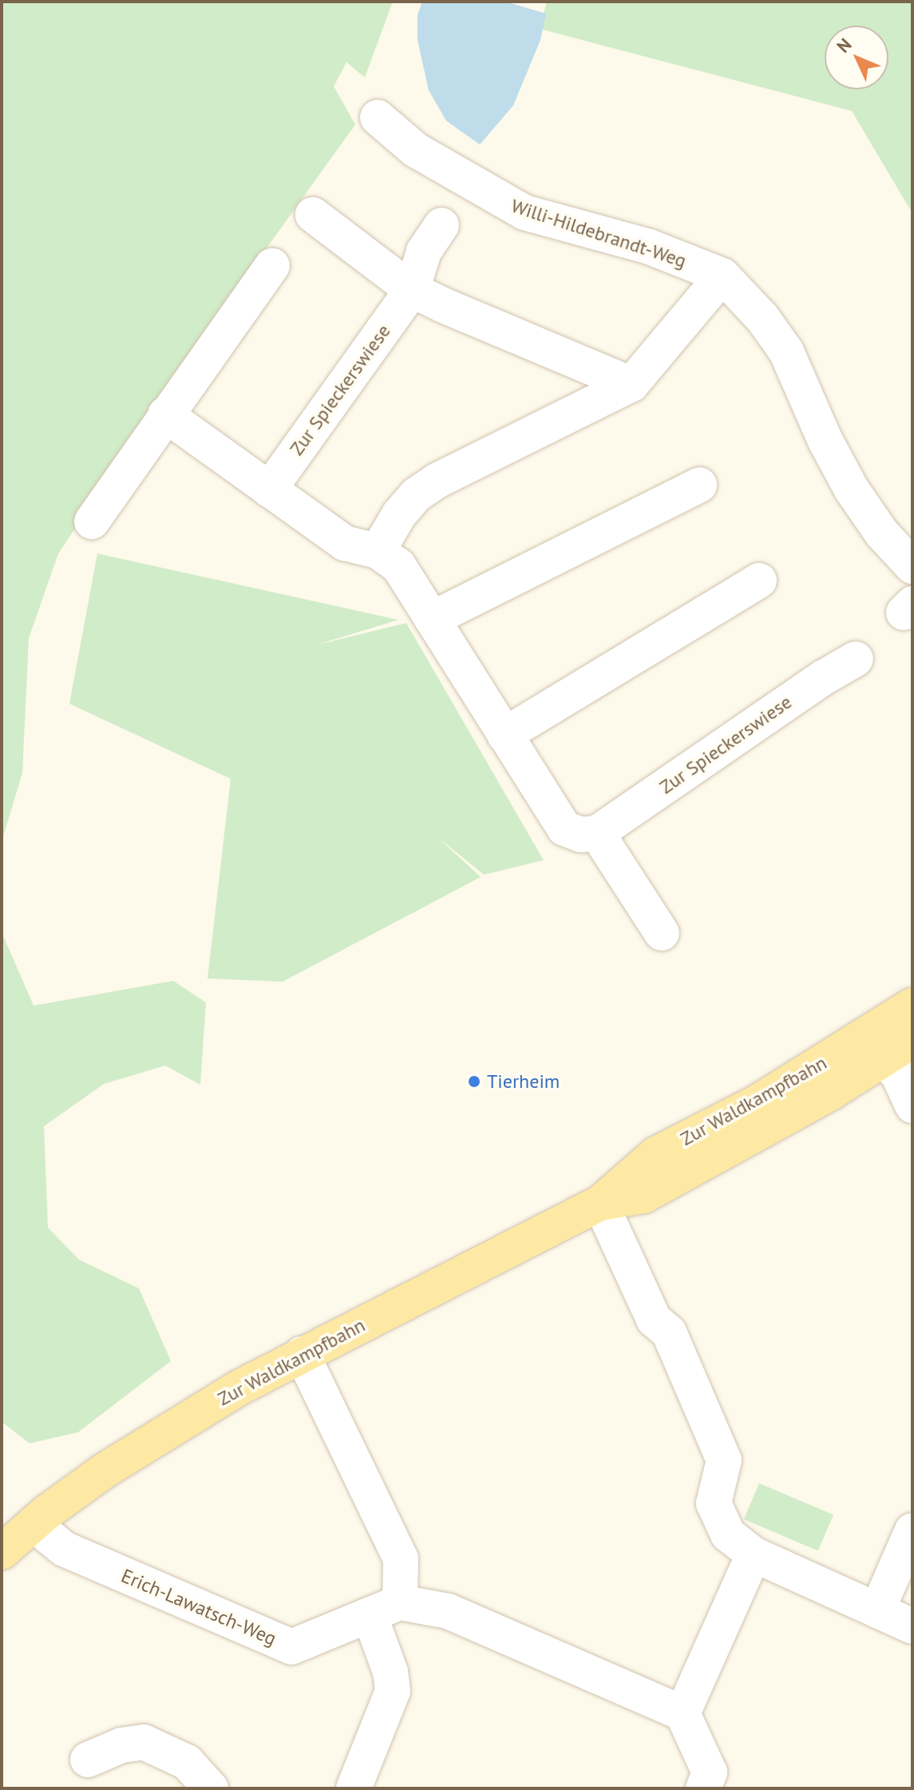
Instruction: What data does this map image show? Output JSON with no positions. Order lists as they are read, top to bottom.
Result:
{
  "streets": {
    "main road": ["Zur Waldkampfbahn"],
    "street": ["Willi-Hildebrandt-Weg", "Zur Spieckerswiese", "Erich-Lawatsch-Weg"]
  },
  "crossings": [
    ["Willi-Hildebrandt-Weg", "Zur Spieckerswiese"],
    ["Zur Waldkampfbahn", "Erich-Lawatsch-Weg"]
  ],
  "places": ["Tierheim"],
  "north": "top left"
}
